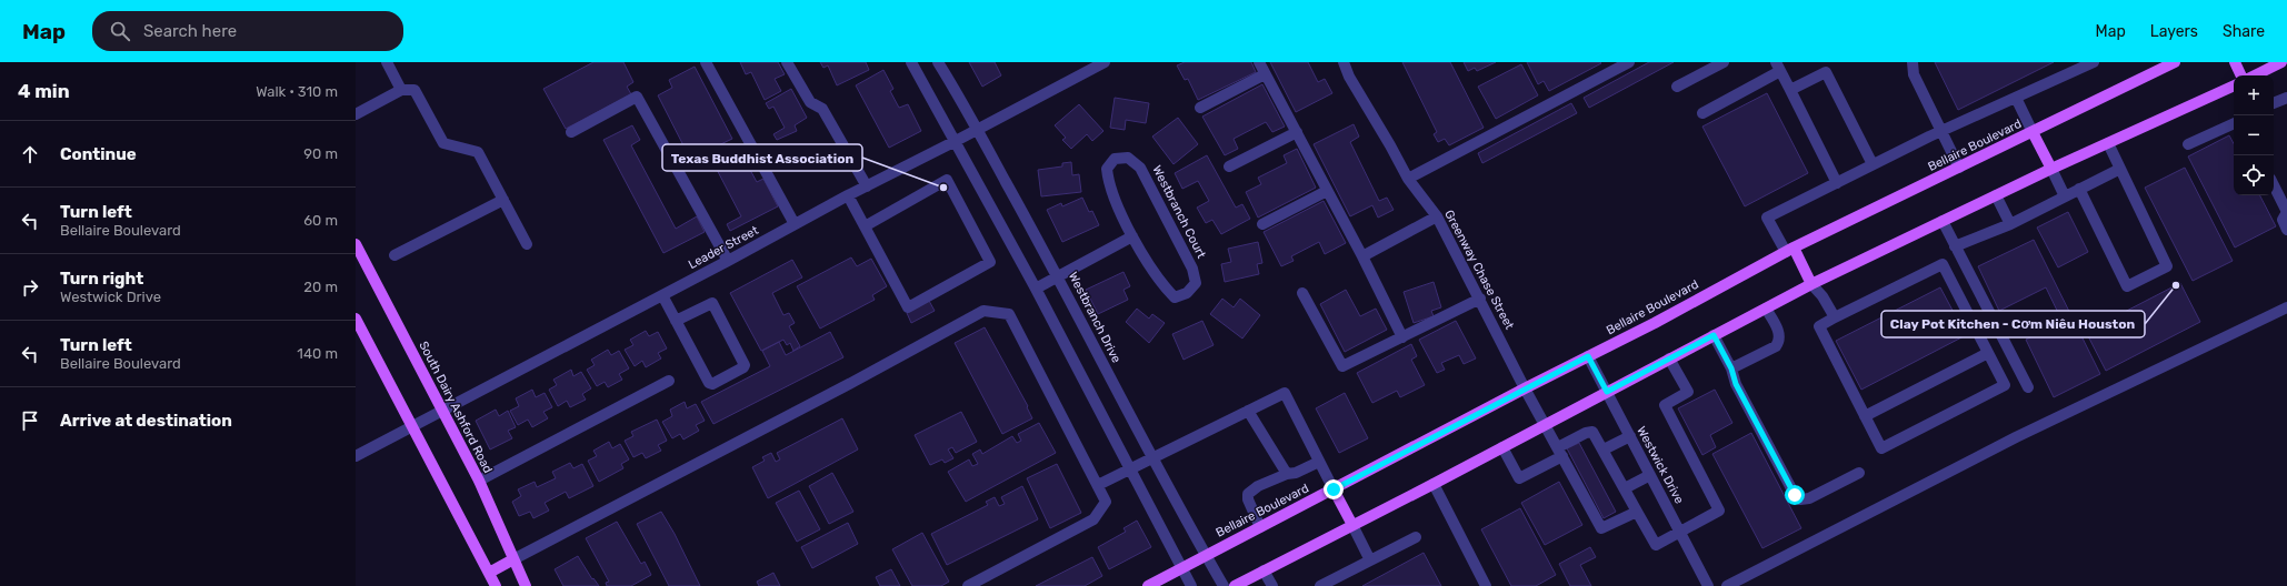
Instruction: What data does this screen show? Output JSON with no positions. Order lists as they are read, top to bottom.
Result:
{
  "streets": {
    "main road": ["Bellaire Boulevard", "South Dairy Ashford Road"],
    "street": [
      "Westbranch Court",
      "Leader Street",
      "Greenway Chase Street",
      "Westbranch Drive",
      "Westwick Drive"
    ]
  },
  "crossings": [
    ["Bellaire Boulevard", "Greenway Chase Street"],
    ["Bellaire Boulevard", "Westbranch Drive"],
    ["Bellaire Boulevard", "Westwick Drive"],
    ["Leader Street", "Westbranch Drive"],
    ["Leader Street", "South Dairy Ashford Road"]
  ],
  "places": ["Texas Buddhist Association", "Clay Pot Kitchen - Cơm Niêu Houston"],
  "page": {
    "header": "Map",
    "search": "Search here",
    "nav": ["Map", "Layers", "Share"],
    "heading": ["4 min", "Walk · 310 m"],
    "map_buttons": ["+", "−"],
    "list": [
      ["Continue", "90 m"],
      ["Turn left", "Bellaire Boulevard", "60 m"],
      ["Turn right", "Westwick Drive", "20 m"],
      ["Turn left", "Bellaire Boulevard", "140 m"],
      "Arrive at destination"
    ]
  }
}
